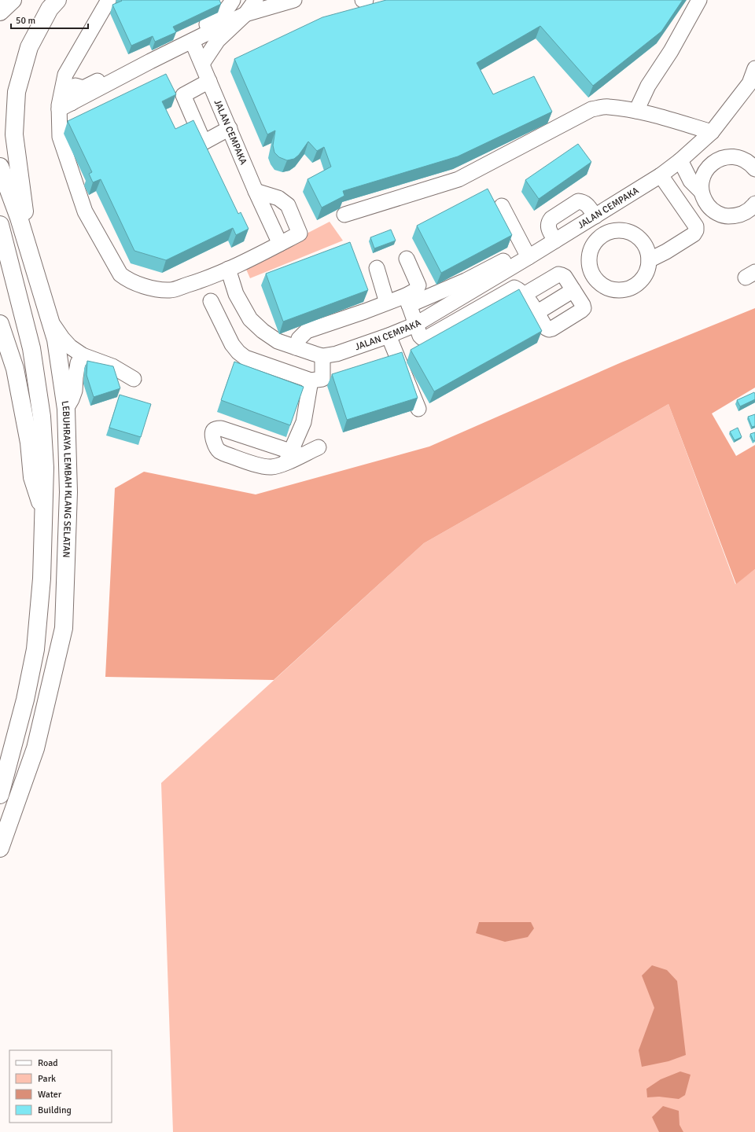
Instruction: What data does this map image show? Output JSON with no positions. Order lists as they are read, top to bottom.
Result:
{
  "streets": {
    "highway": ["LEBUHRAYA LEMBAH KLANG SELATAN"],
    "street": ["JALAN CEMPAKA"]
  },
  "legend": [
    "Road",
    "Park",
    "Water",
    "Building"
  ],
  "scale_bar": "50 m"
}
